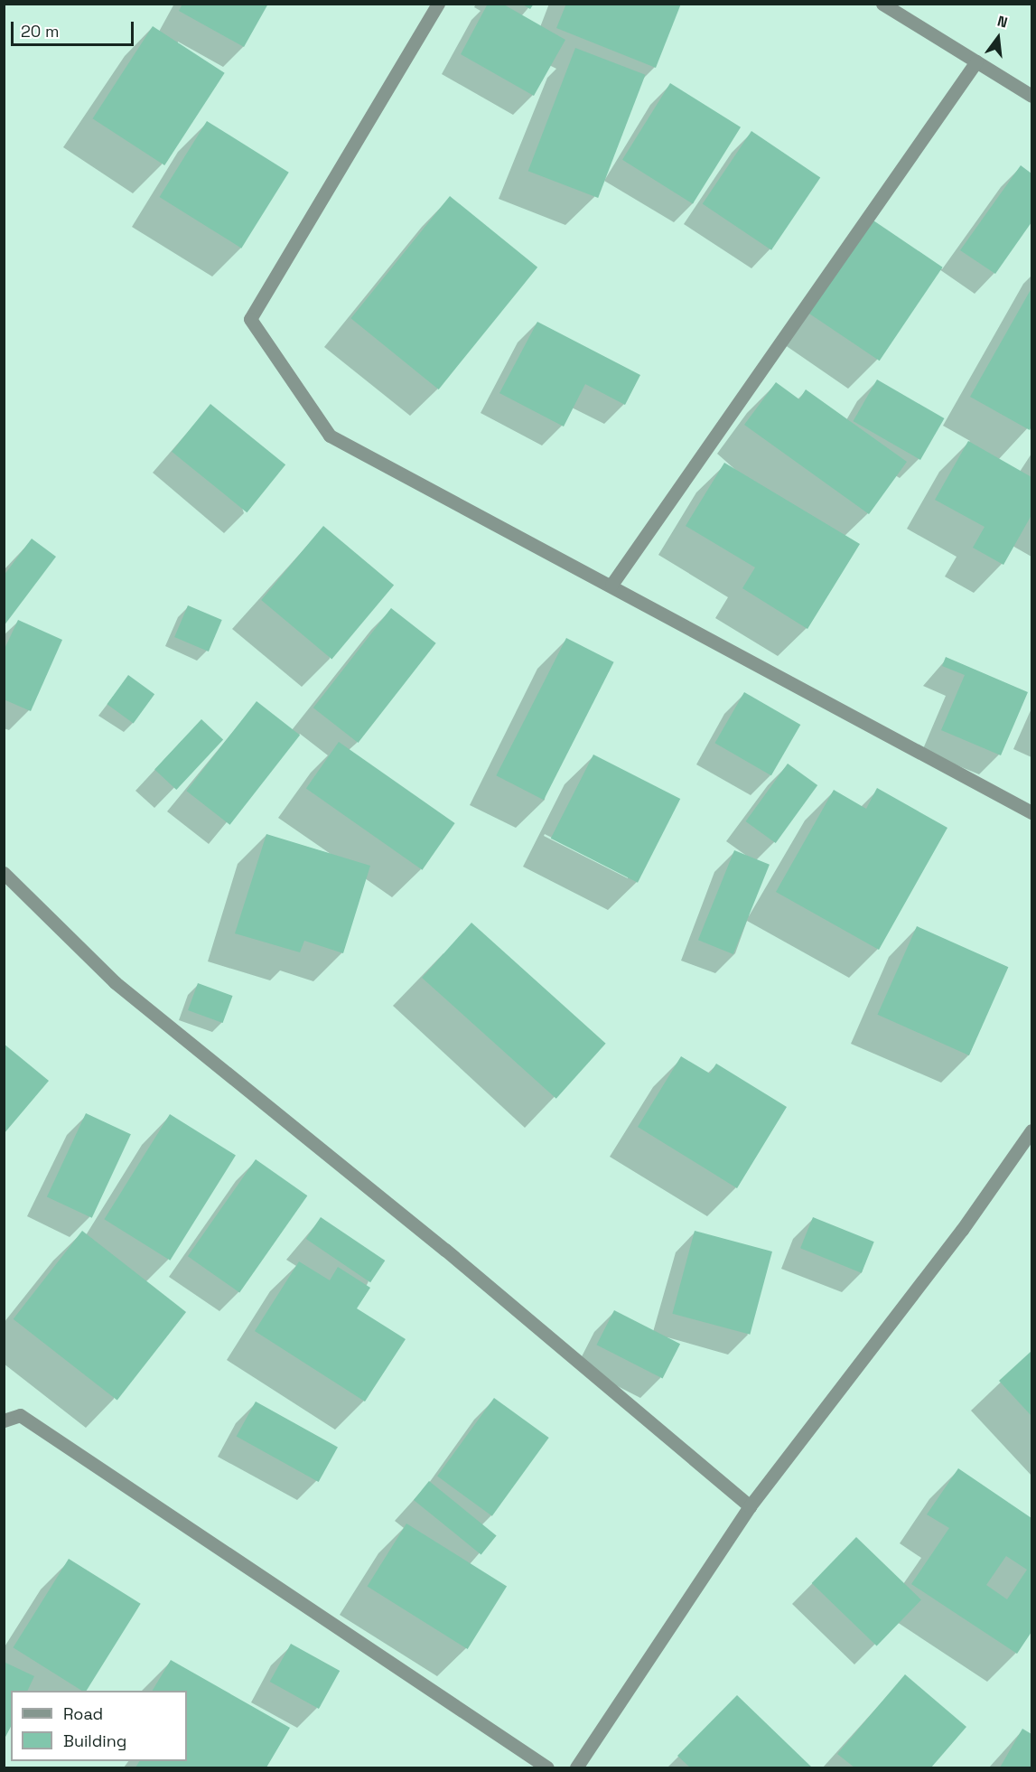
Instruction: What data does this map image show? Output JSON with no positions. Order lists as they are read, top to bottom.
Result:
{
  "legend": ["Road", "Building"],
  "scale_bar": "20 m",
  "north": "top"
}
